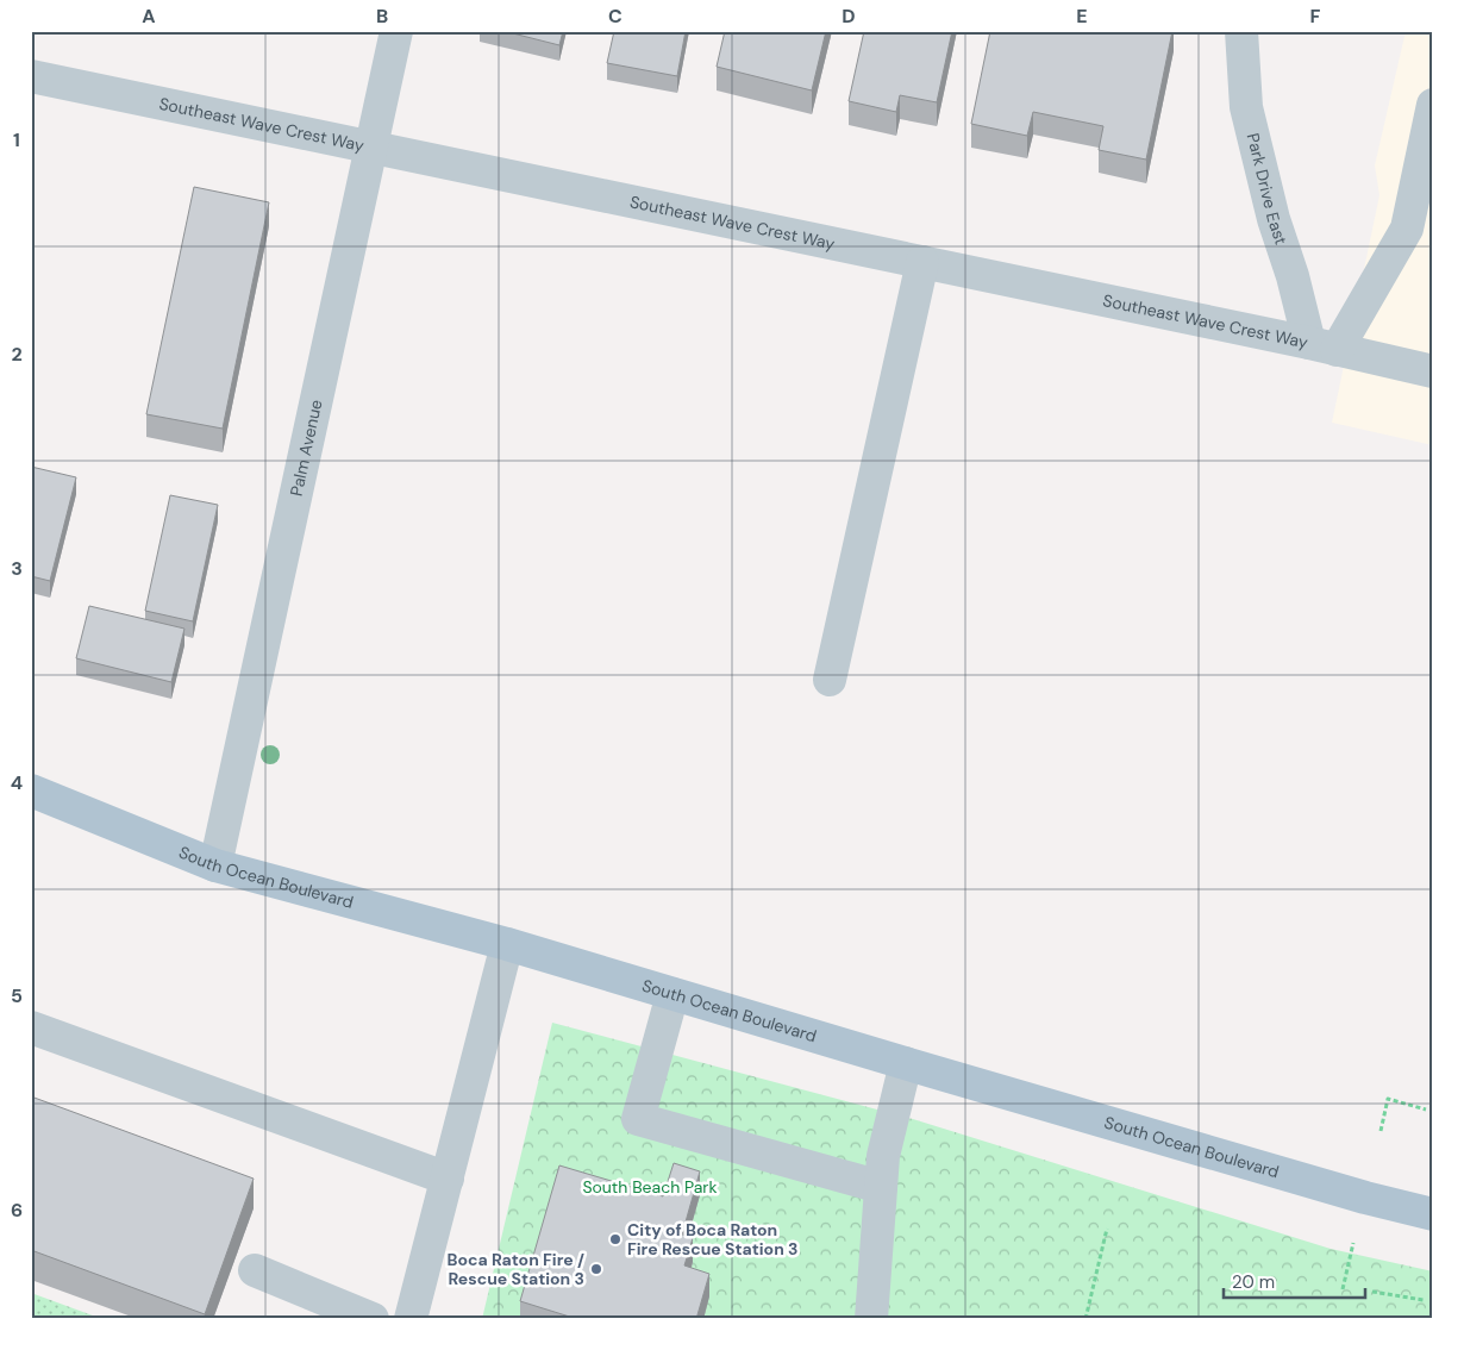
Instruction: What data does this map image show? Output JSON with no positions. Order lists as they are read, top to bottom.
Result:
{
  "streets": {
    "main road": ["South Ocean Boulevard"],
    "street": ["Southeast Wave Crest Way", "Park Drive East", "Palm Avenue"]
  },
  "crossings": [
    ["Southeast Wave Crest Way", "Park Drive East"],
    ["Southeast Wave Crest Way", "Palm Avenue"],
    ["Palm Avenue", "South Ocean Boulevard"]
  ],
  "parks": ["South Beach Park"],
  "places": ["City of Boca Raton Fire Rescue Station 3", "Boca Raton Fire / Rescue Station 3"],
  "scale_bar": "20 m",
  "grid": {
    "columns": [
      "A",
      "B",
      "C",
      "D",
      "E",
      "F"
    ],
    "rows": [
      "1",
      "2",
      "3",
      "4",
      "5",
      "6"
    ]
  }
}
